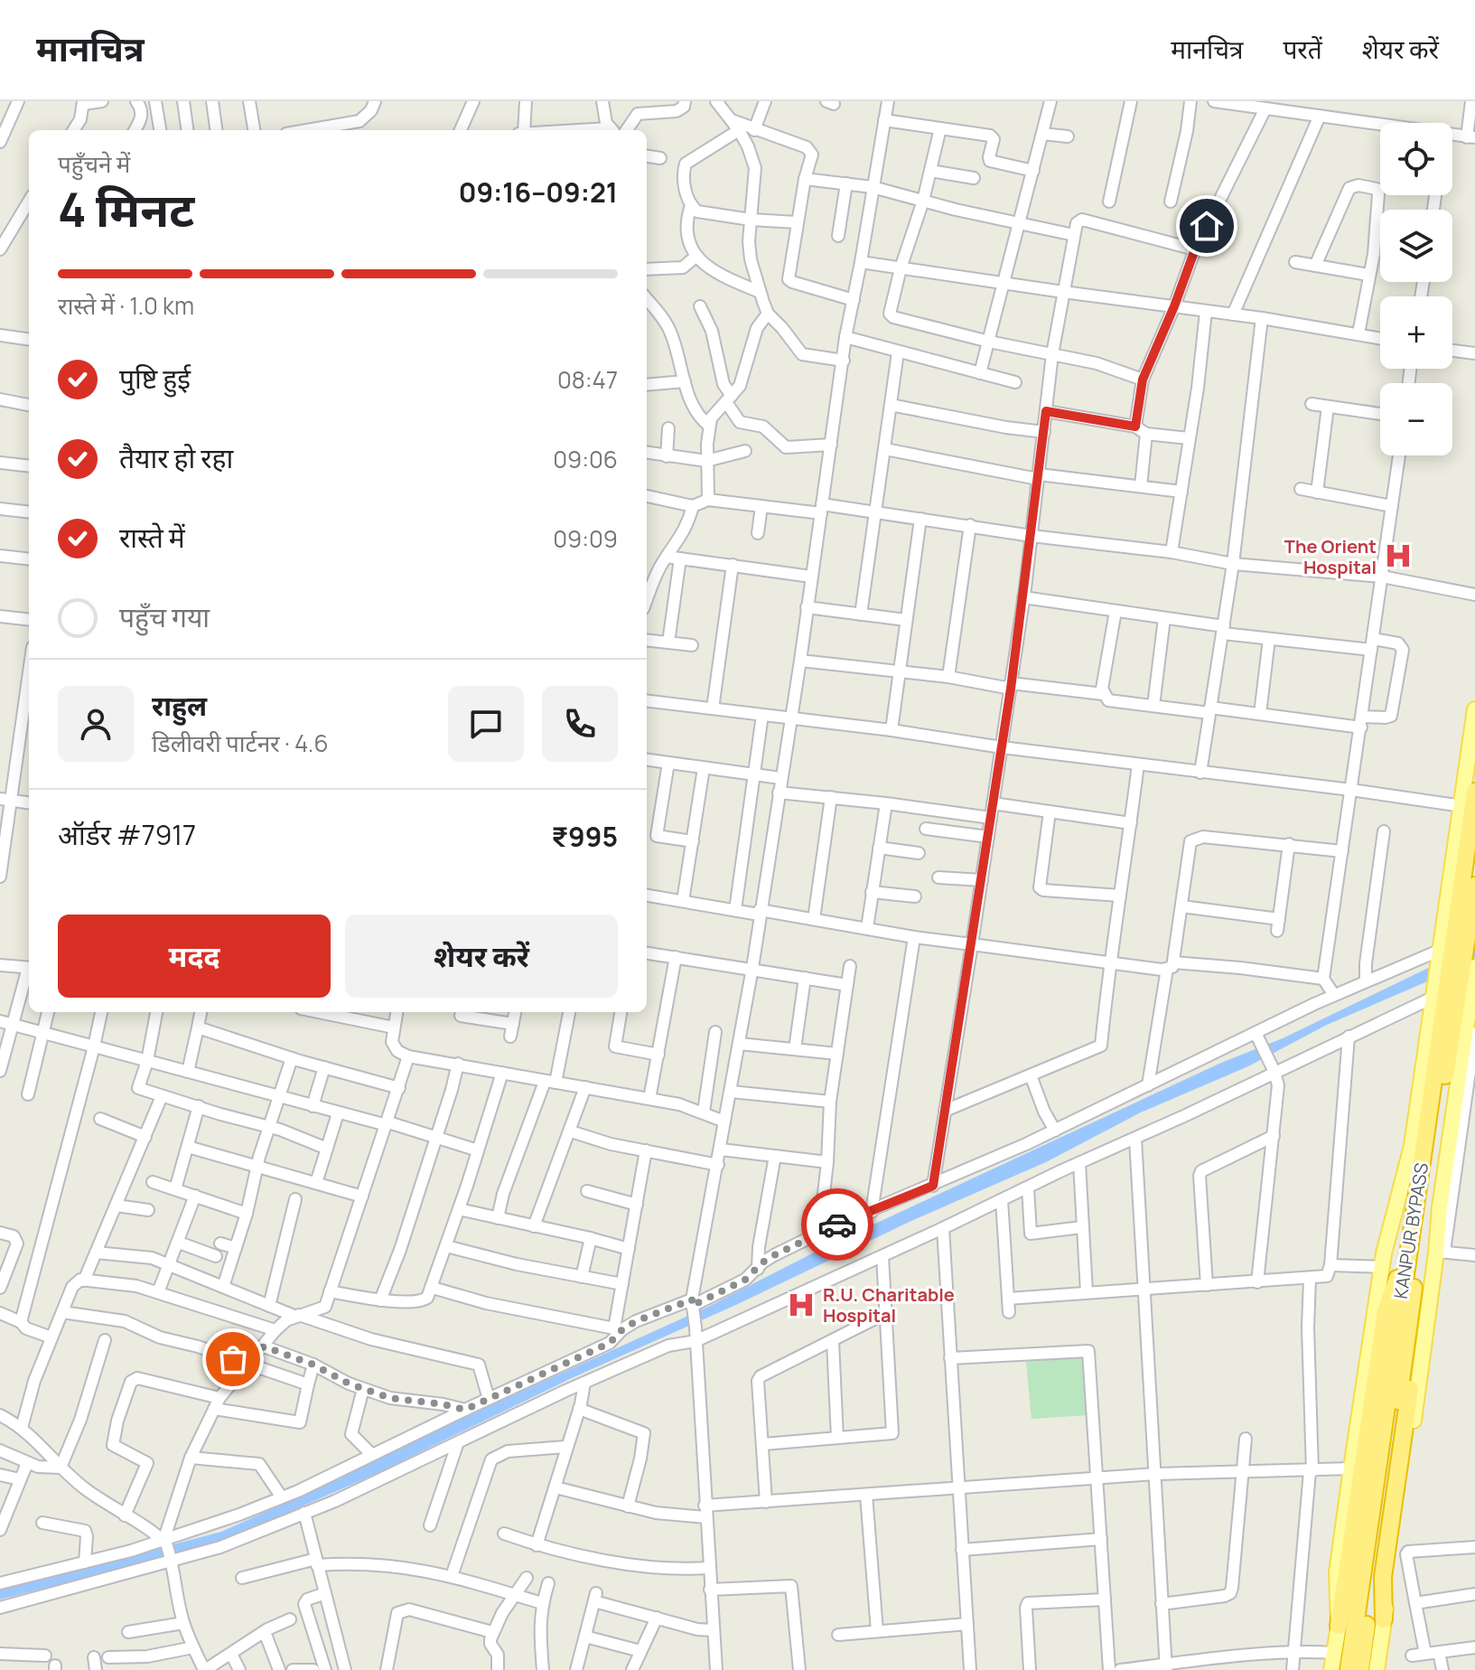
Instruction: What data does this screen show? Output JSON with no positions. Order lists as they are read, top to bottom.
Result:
{
  "streets": {
    "highway": ["KANPUR BYPASS"]
  },
  "places": {
    "hospital": ["The Orient Hospital", "R.U. Charitable Hospital"]
  },
  "page": {
    "header": "मानचित्र",
    "nav": ["मानचित्र", "परतें", "शेयर करें"],
    "map_buttons": ["+", "−"],
    "heading": ["4 मिनट", "पहुँचने में", "09:16–09:21"],
    "panel": [
      "राहुल",
      "डिलीवरी पार्टनर · 4.6",
      "ऑर्डर #7917",
      "₹995"
    ],
    "bar": "रास्ते में · 1.0 km",
    "list": [
      ["पुष्टि हुई", "08:47"],
      ["तैयार हो रहा", "09:06"],
      ["रास्ते में", "09:09"],
      "पहुँच गया"
    ],
    "buttons": ["मदद", "शेयर करें"]
  }
}
